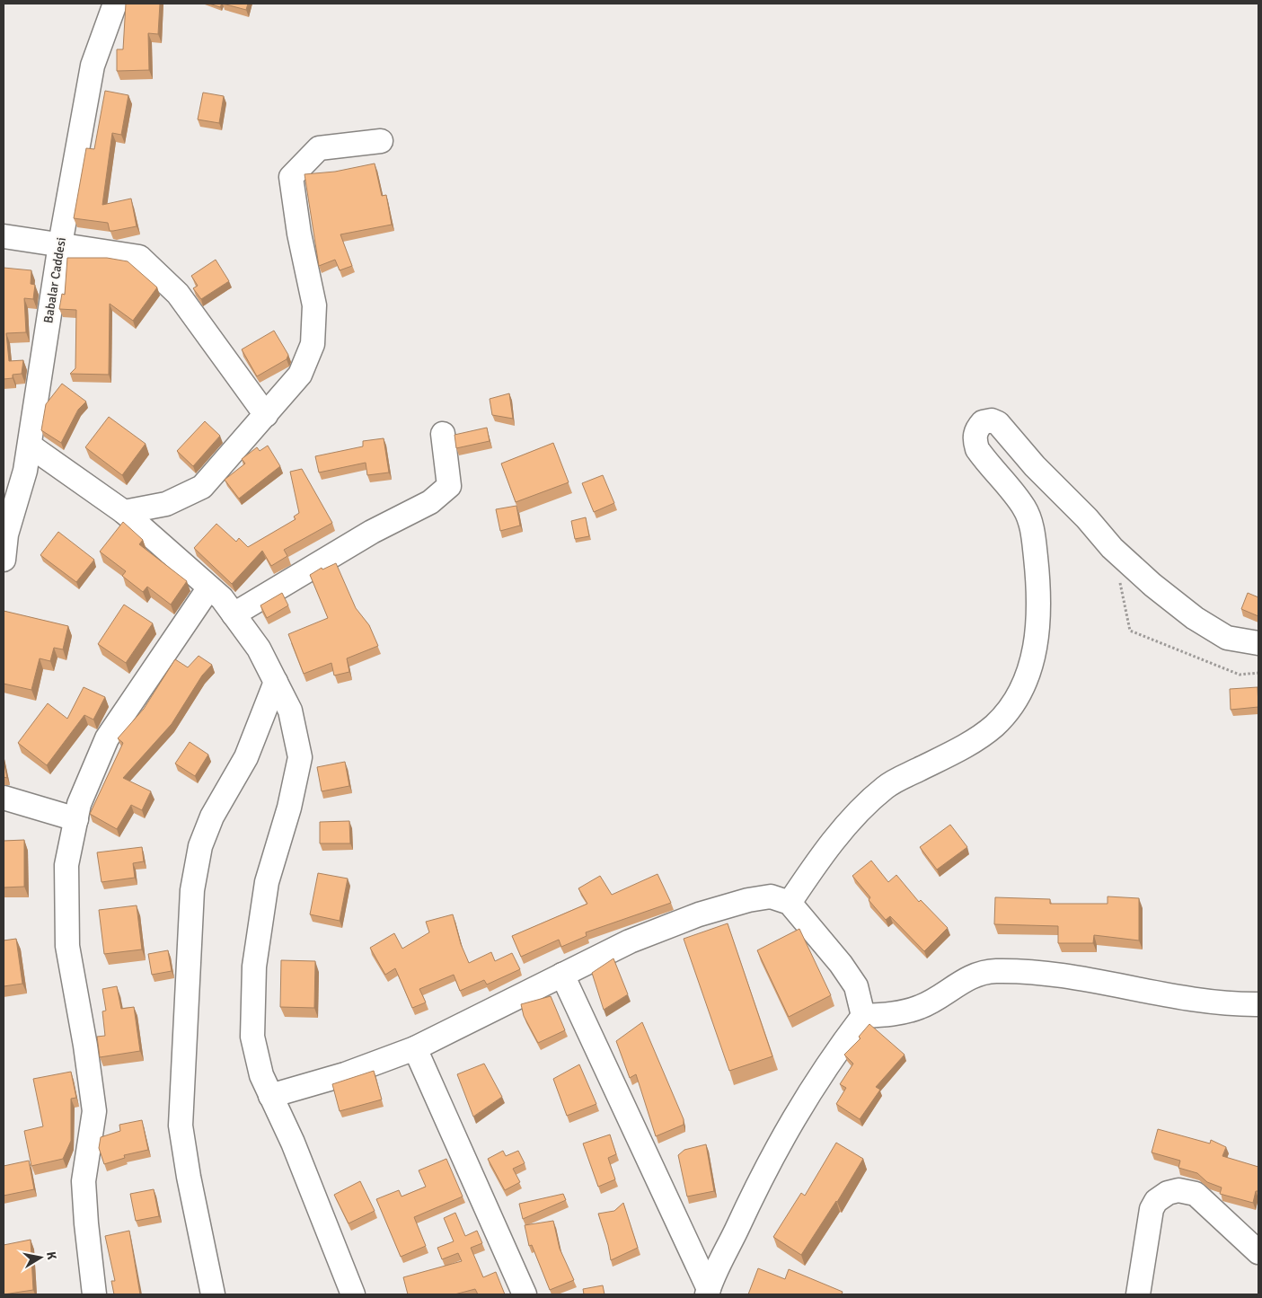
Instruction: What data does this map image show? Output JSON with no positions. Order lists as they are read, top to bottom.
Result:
{
  "streets": {
    "street": ["Babalar Caddesi"]
  },
  "north": "right"
}
